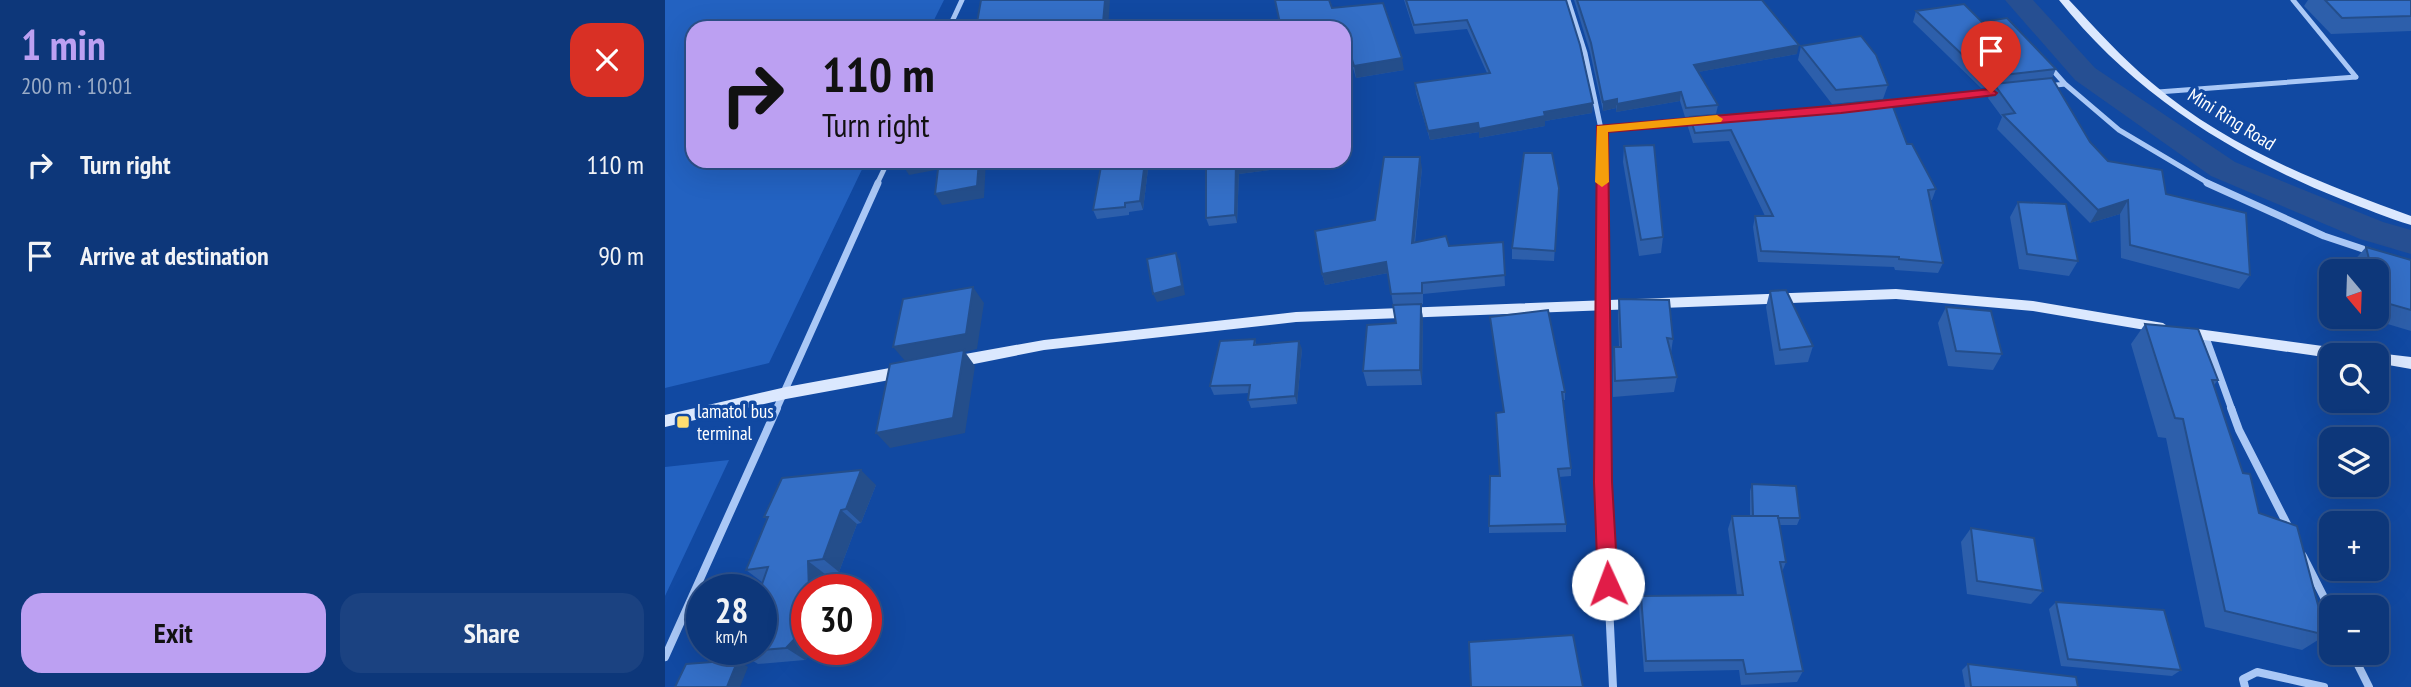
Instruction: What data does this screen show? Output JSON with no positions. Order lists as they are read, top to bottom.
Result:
{
  "streets": {
    "street": ["Mini Ring Road"]
  },
  "places": {
    "transit": ["lamatol bus terminal"]
  },
  "north": "bottom",
  "page": {
    "heading": ["1 min", "200 m · 10:01"],
    "turn": ["110 m", "Turn right"],
    "list": [
      {
        "name": "Turn right",
        "value": "110 m"
      },
      {
        "name": "Arrive at destination",
        "value": "90 m"
      }
    ],
    "map_buttons": ["+", "−"],
    "speed": "28 km/h",
    "limit": "30",
    "buttons": ["Exit", "Share"]
  }
}
